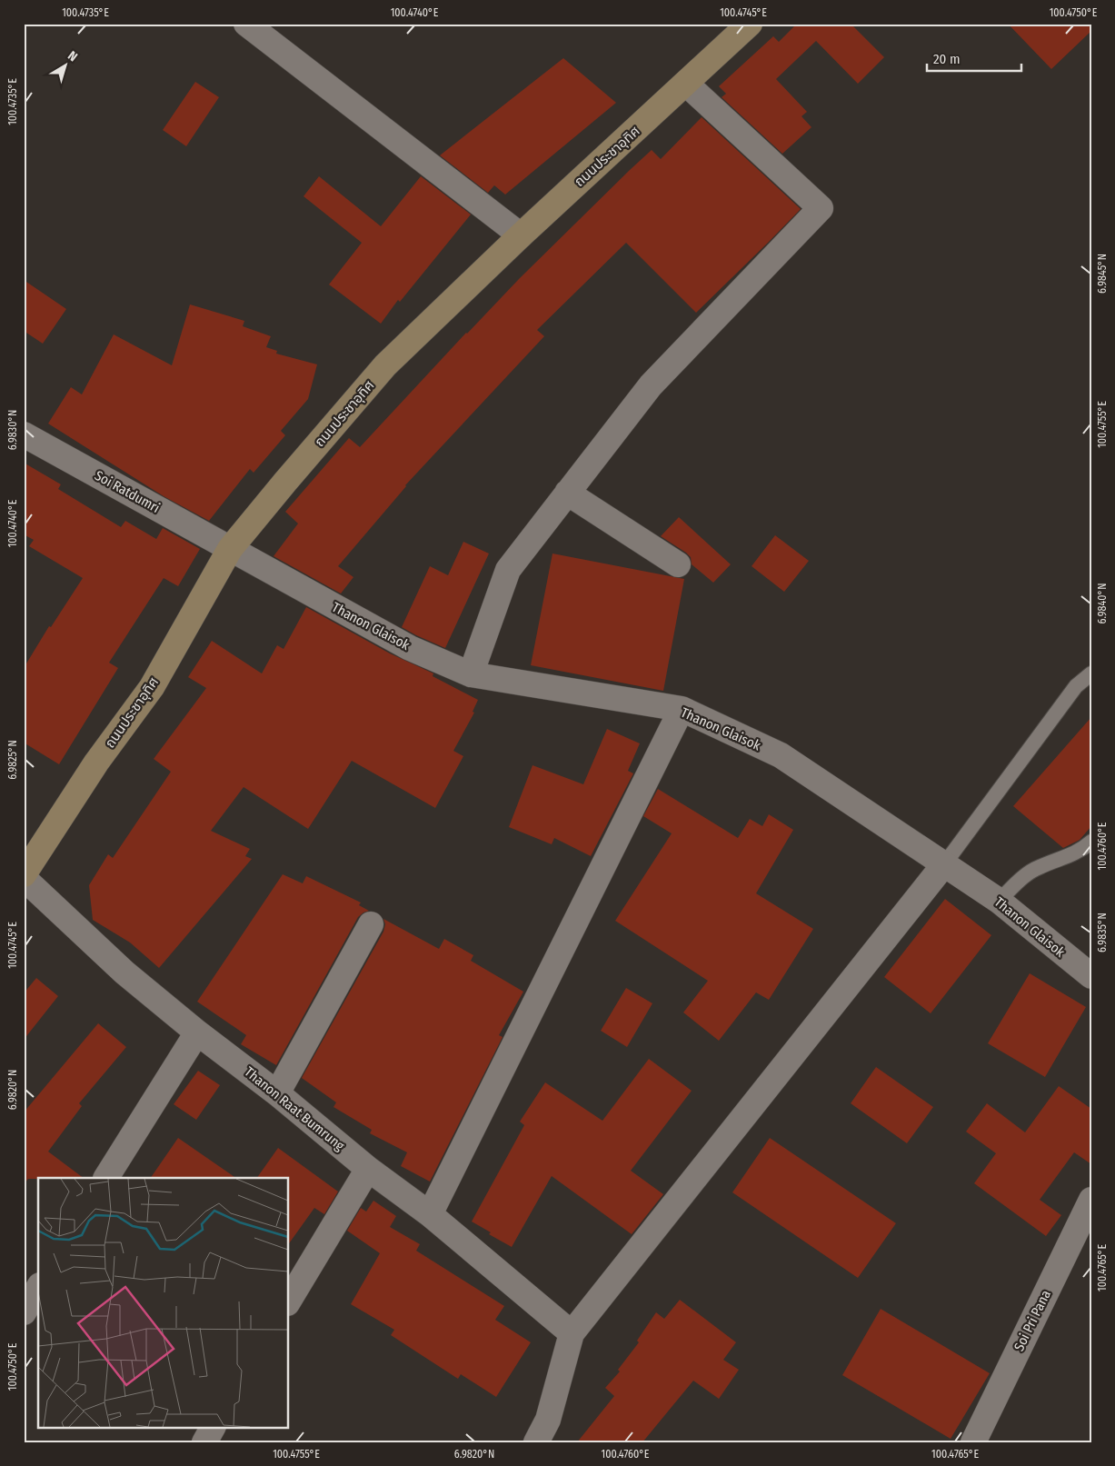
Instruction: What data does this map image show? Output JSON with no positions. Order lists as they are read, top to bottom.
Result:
{
  "streets": {
    "street": [
      "ถนนประชาอุทิศ",
      "Soi Ratdumri",
      "Thanon Glaisok",
      "Thanon Raat Bumrung",
      "Soi Pri Pana"
    ]
  },
  "crossings": [
    ["ถนนประชาอุทิศ", "Soi Ratdumri"],
    ["ถนนประชาอุทิศ", "Thanon Glaisok"],
    ["ถนนประชาอุทิศ", "Thanon Raat Bumrung"],
    ["Soi Ratdumri", "Thanon Glaisok"]
  ],
  "scale_bar": "20 m",
  "north": "top right",
  "coordinates": [
    "100.4735°E",
    "100.4740°E",
    "100.4745°E",
    "100.4750°E",
    "6.9845°N",
    "100.4755°E",
    "6.9830°N",
    "6.9840°N",
    "6.9825°N",
    "100.4760°E",
    "6.9835°N",
    "6.9820°N",
    "100.4765°E"
  ]
}
